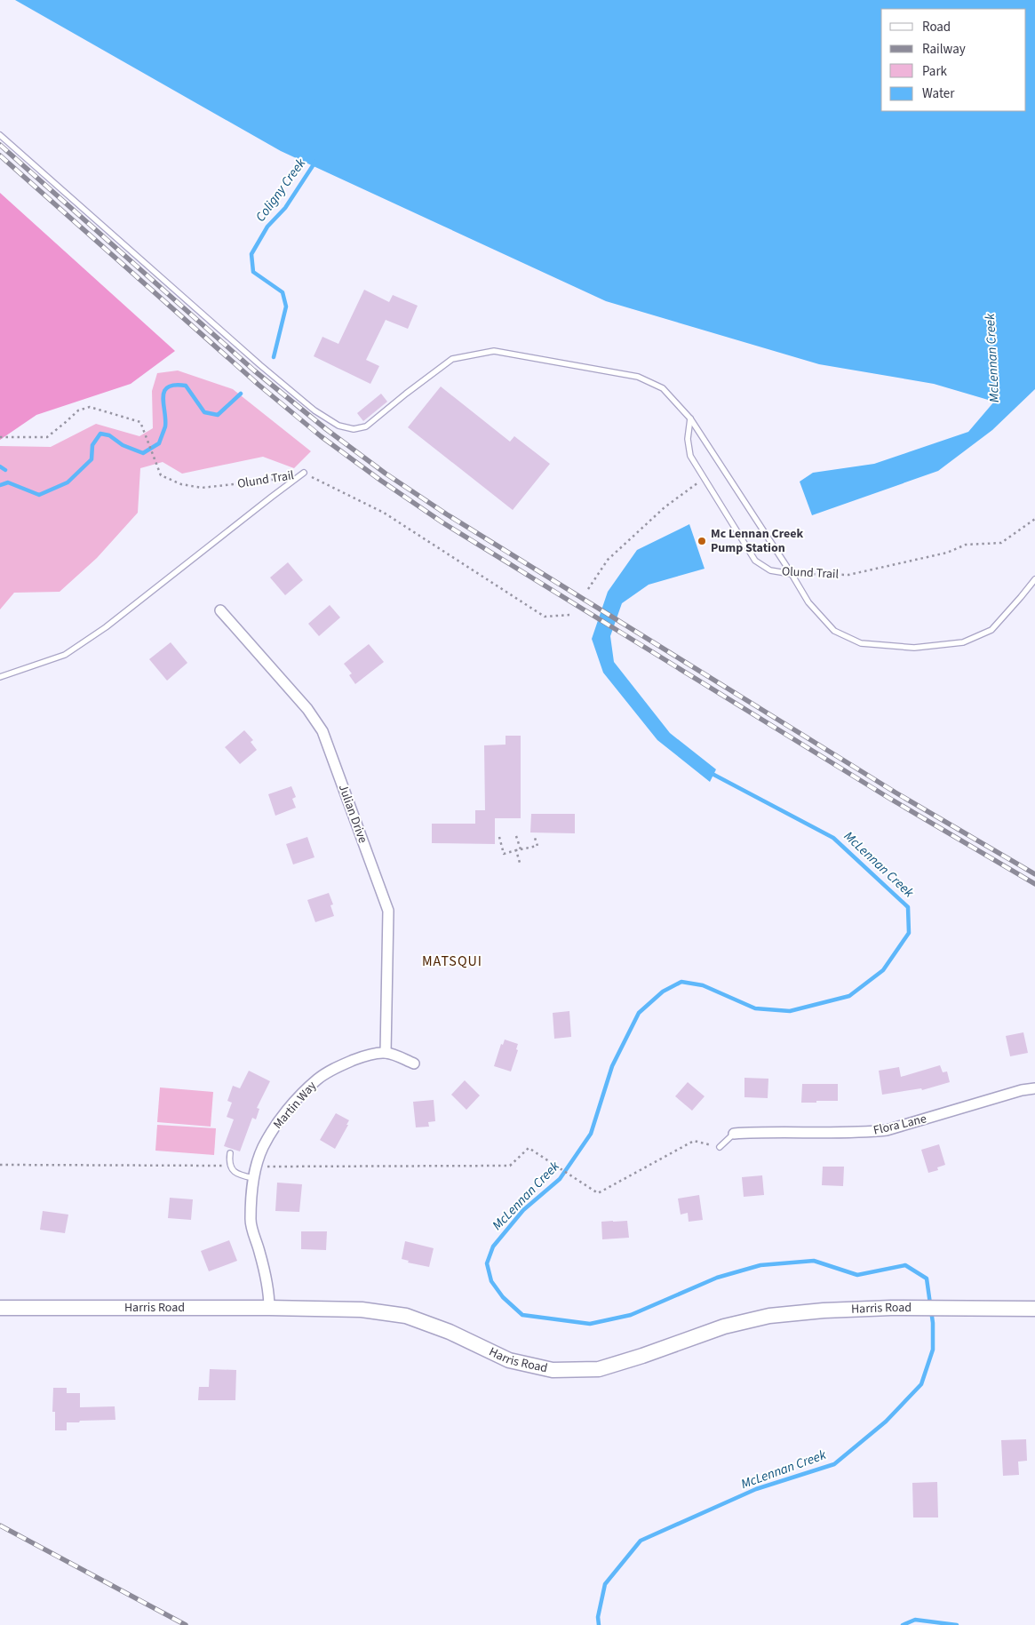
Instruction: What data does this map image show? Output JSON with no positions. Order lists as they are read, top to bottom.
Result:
{
  "streets": {
    "street": [
      "Julian Drive",
      "Martin Way",
      "Flora Lane",
      "Harris Road"
    ],
    "lane": ["Olund Trail"]
  },
  "crossings": [
    ["Julian Drive", "Martin Way"],
    ["Martin Way", "Harris Road"]
  ],
  "districts": ["MATSQUI"],
  "water": ["Coligny Creek", "McLennan Creek"],
  "places": ["Mc Lennan Creek Pump Station"],
  "legend": [
    "Road",
    "Railway",
    "Park",
    "Water"
  ]
}
